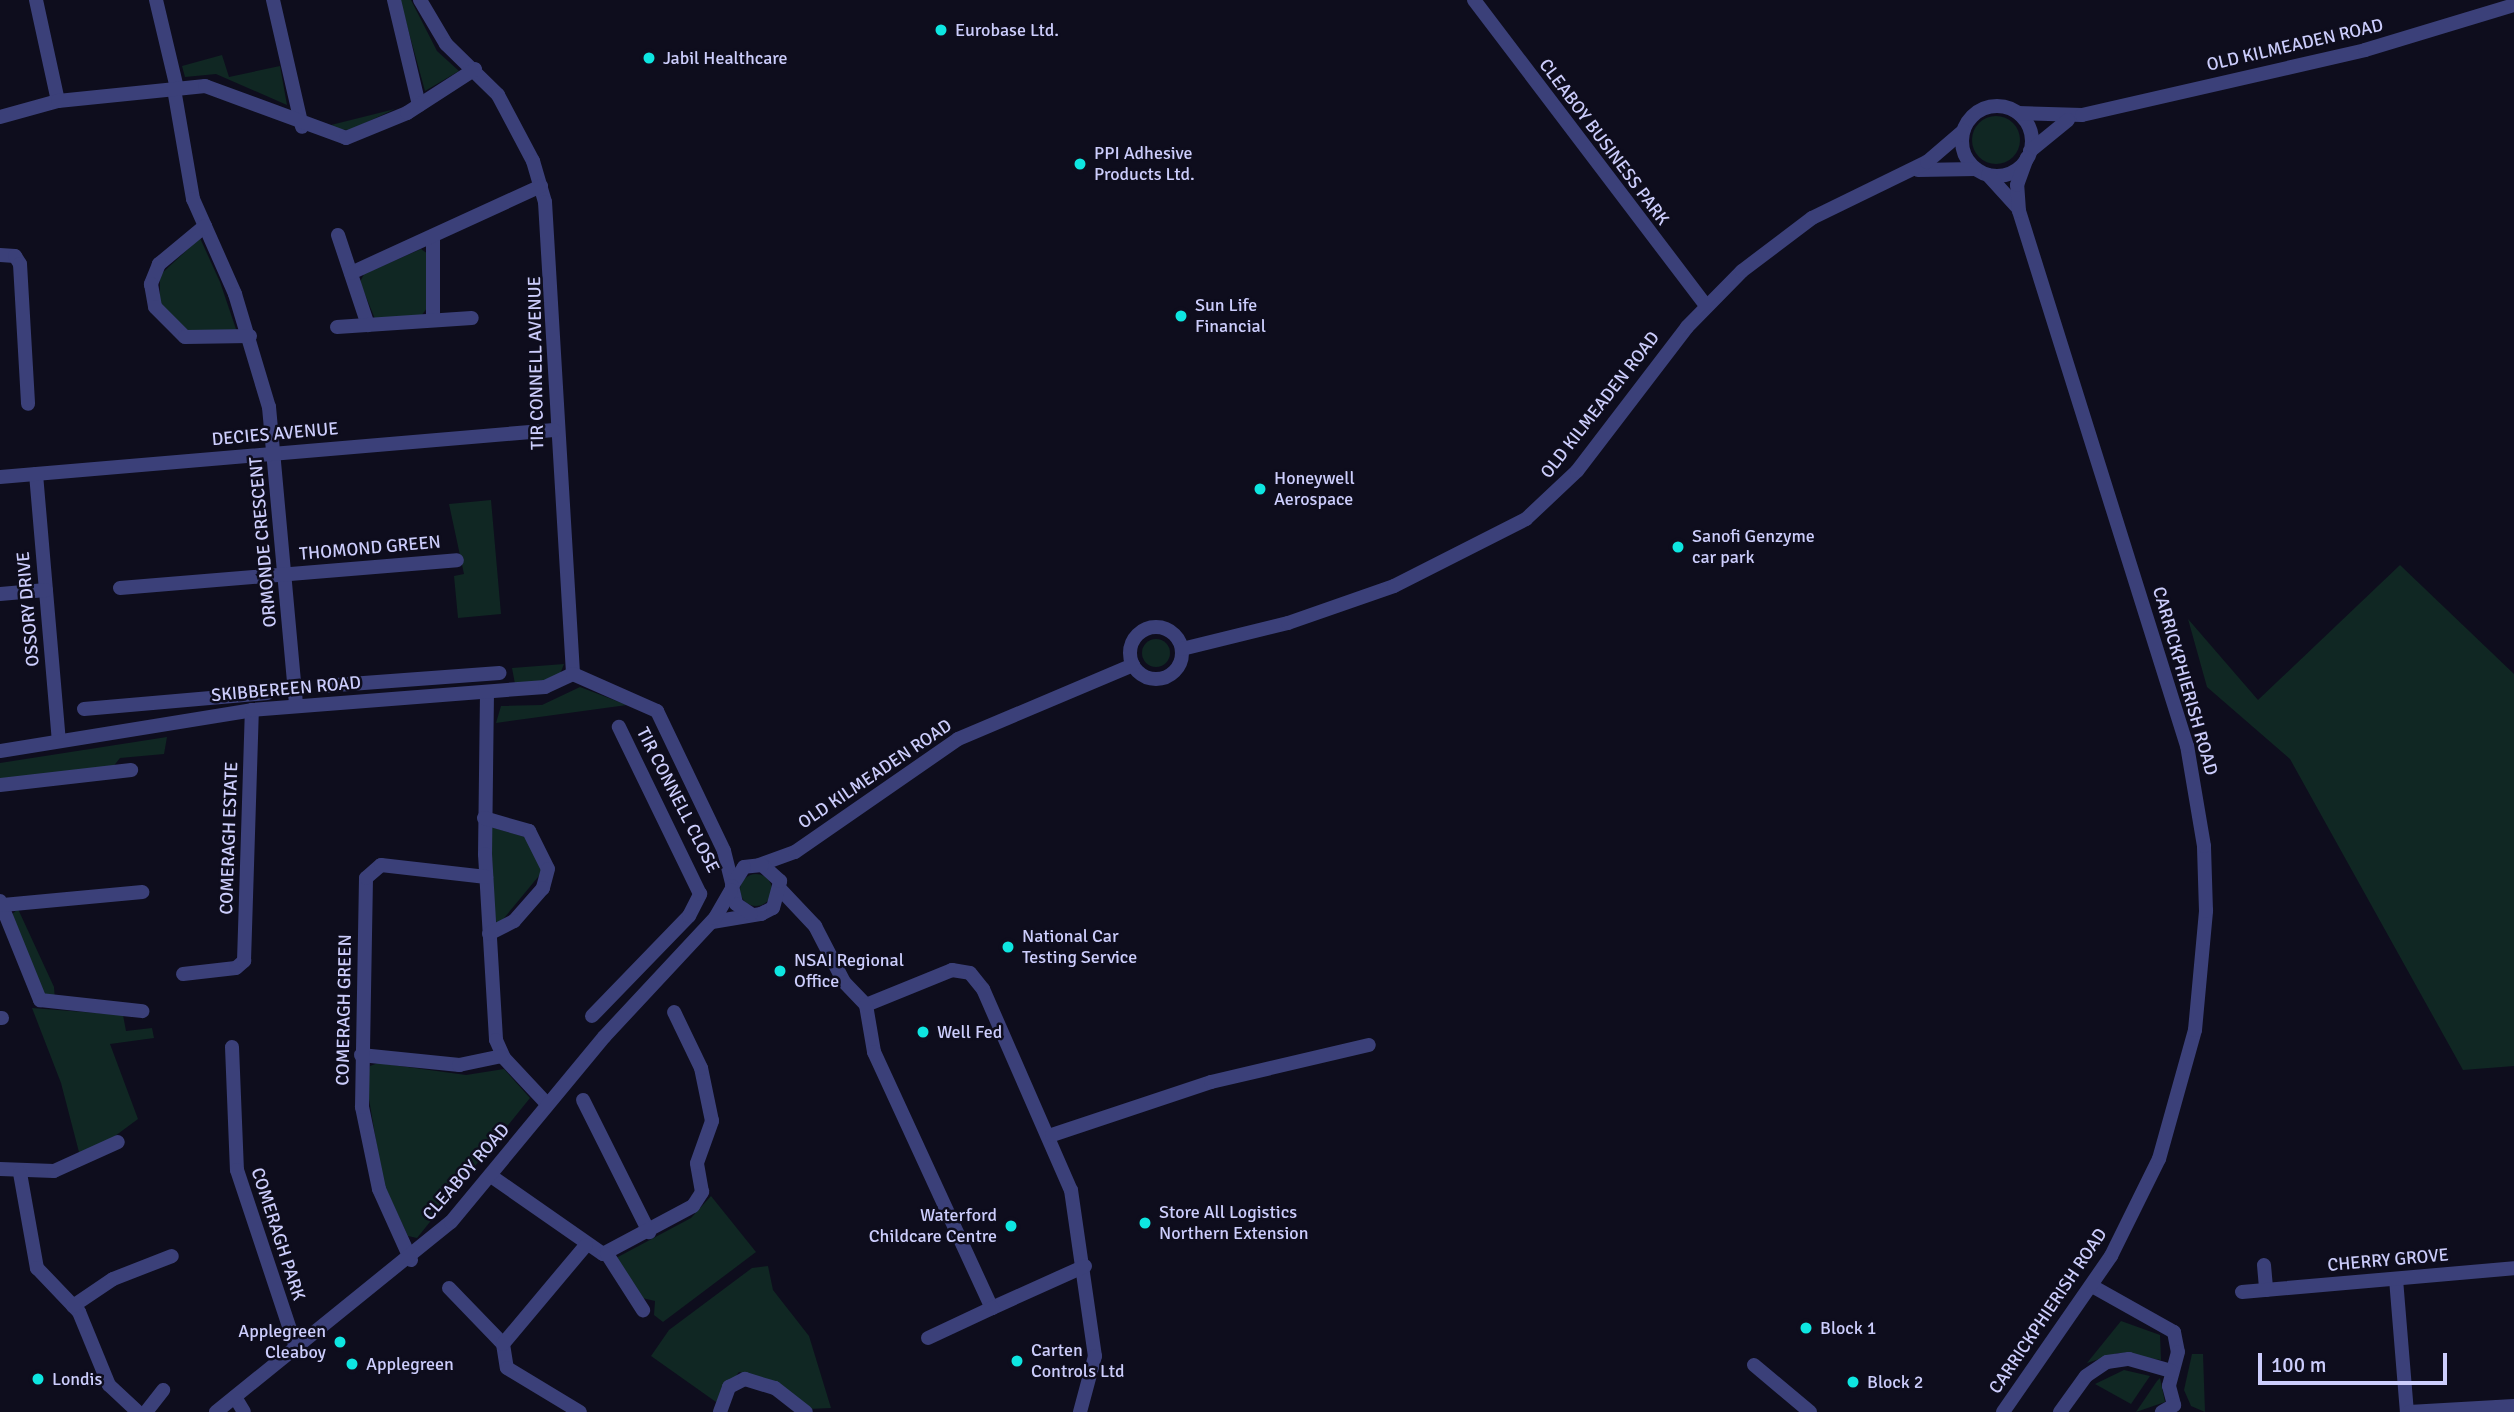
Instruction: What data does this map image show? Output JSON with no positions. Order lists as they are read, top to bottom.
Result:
{
  "streets": {
    "street": [
      "OLD KILMEADEN ROAD",
      "CLEABOY BUSINESS PARK",
      "TIR CONNELL AVENUE",
      "DECIES AVENUE",
      "ORMONDE CRESCENT",
      "THOMOND GREEN",
      "OSSORY DRIVE",
      "CARRICKPHIERISH ROAD",
      "SKIBBEREEN ROAD",
      "TIR CONNELL CLOSE",
      "COMERAGH ESTATE",
      "COMERAGH GREEN",
      "CLEABOY ROAD",
      "COMERAGH PARK",
      "CHERRY GROVE"
    ]
  },
  "crossings": [
    ["OLD KILMEADEN ROAD", "CLEABOY BUSINESS PARK"],
    ["OLD KILMEADEN ROAD", "CARRICKPHIERISH ROAD"],
    ["OLD KILMEADEN ROAD", "CLEABOY ROAD"],
    ["TIR CONNELL AVENUE", "DECIES AVENUE"],
    ["TIR CONNELL AVENUE", "SKIBBEREEN ROAD"],
    ["DECIES AVENUE", "ORMONDE CRESCENT"],
    ["DECIES AVENUE", "OSSORY DRIVE"],
    ["ORMONDE CRESCENT", "THOMOND GREEN"],
    ["ORMONDE CRESCENT", "SKIBBEREEN ROAD"],
    ["OSSORY DRIVE", "SKIBBEREEN ROAD"],
    ["SKIBBEREEN ROAD", "COMERAGH ESTATE"],
    ["COMERAGH GREEN", "CLEABOY ROAD"],
    ["CLEABOY ROAD", "COMERAGH PARK"]
  ],
  "places": [
    "Eurobase Ltd.",
    "Jabil Healthcare",
    "PPI Adhesive Products Ltd.",
    "Sun Life Financial",
    "Honeywell Aerospace",
    "Sanofi Genzyme car park",
    "National Car Testing Service",
    "NSAI Regional Office",
    "Well Fed",
    "Store All Logistics Northern Extension",
    "Waterford Childcare Centre",
    "Block 1",
    "Applegreen Cleaboy",
    "Carten Controls Ltd",
    "Applegreen",
    "Londis",
    "Block 2"
  ],
  "scale_bar": "100 m"
}
